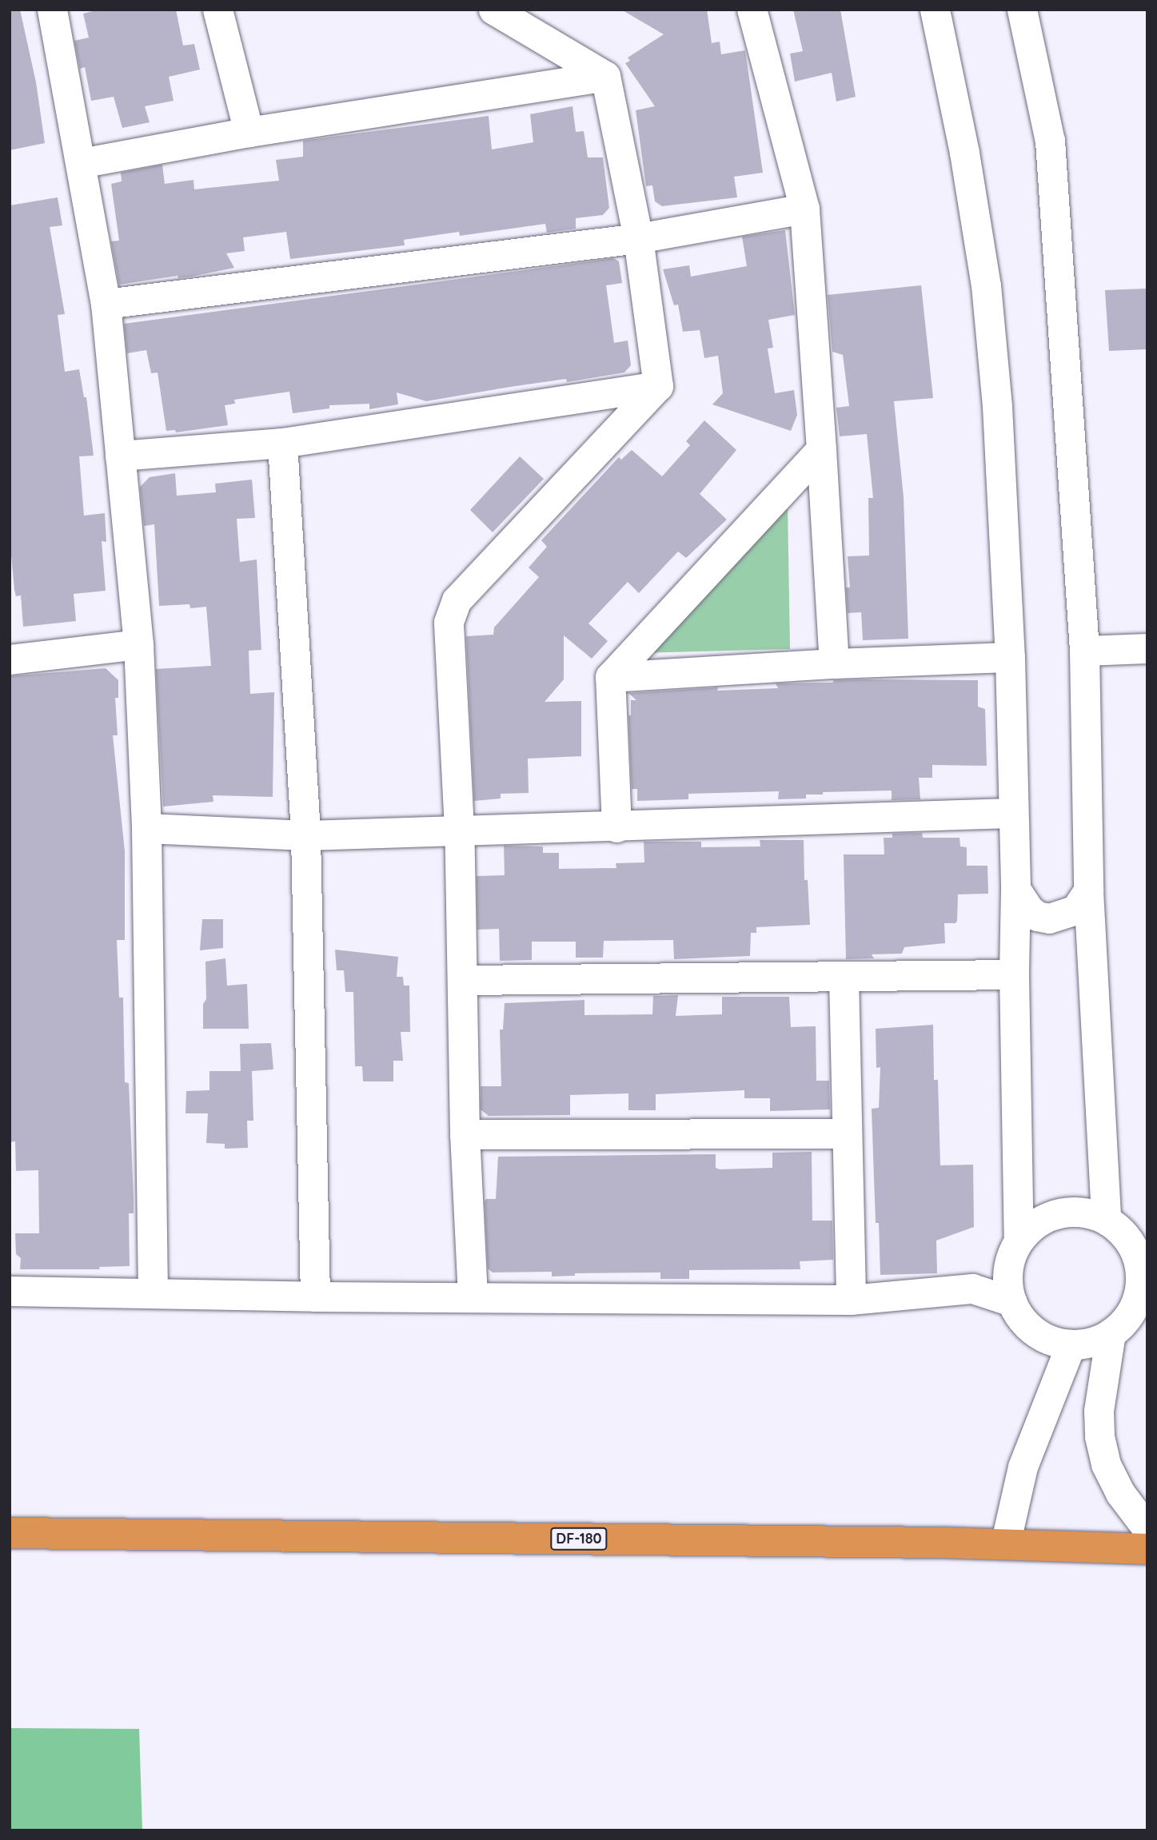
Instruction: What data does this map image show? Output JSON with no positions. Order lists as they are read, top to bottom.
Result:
{
  "streets": {
    "highway": ["DF-180"]
  }
}
